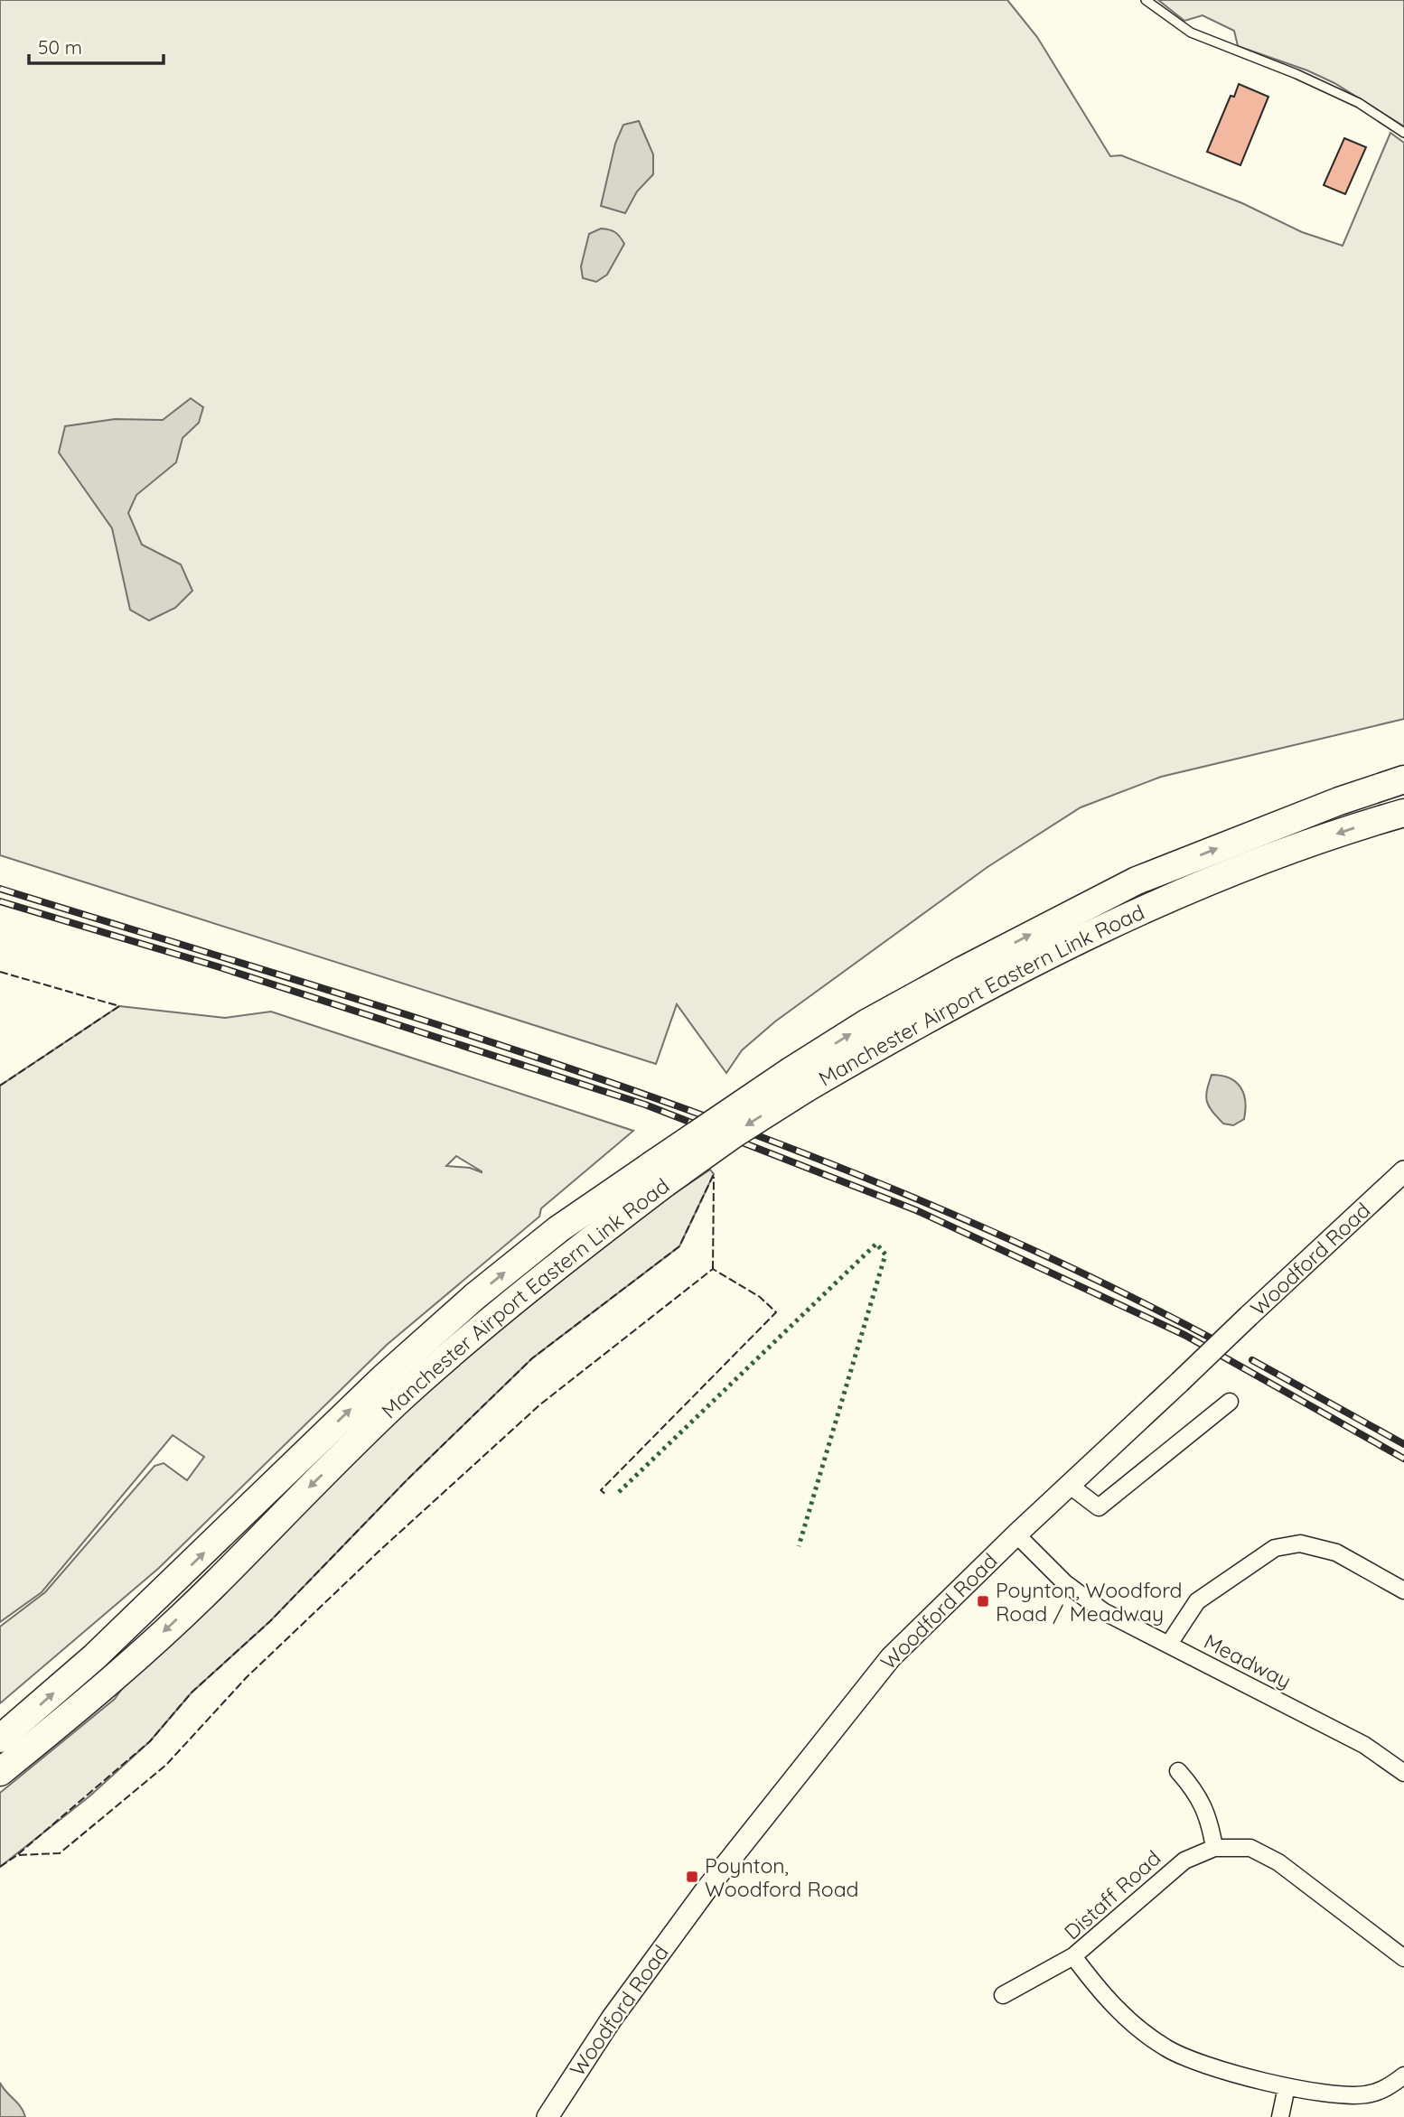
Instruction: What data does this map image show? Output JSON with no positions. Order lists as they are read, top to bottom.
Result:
{
  "streets": {
    "highway": ["Manchester Airport Eastern Link Road"],
    "street": ["Woodford Road", "Meadway", "Distaff Road"]
  },
  "crossings": [
    ["Woodford Road", "Meadway"]
  ],
  "places": {
    "transit": ["Poynton, Woodford Road / Meadway", "Poynton, Woodford Road"]
  },
  "scale_bar": "50 m"
}
